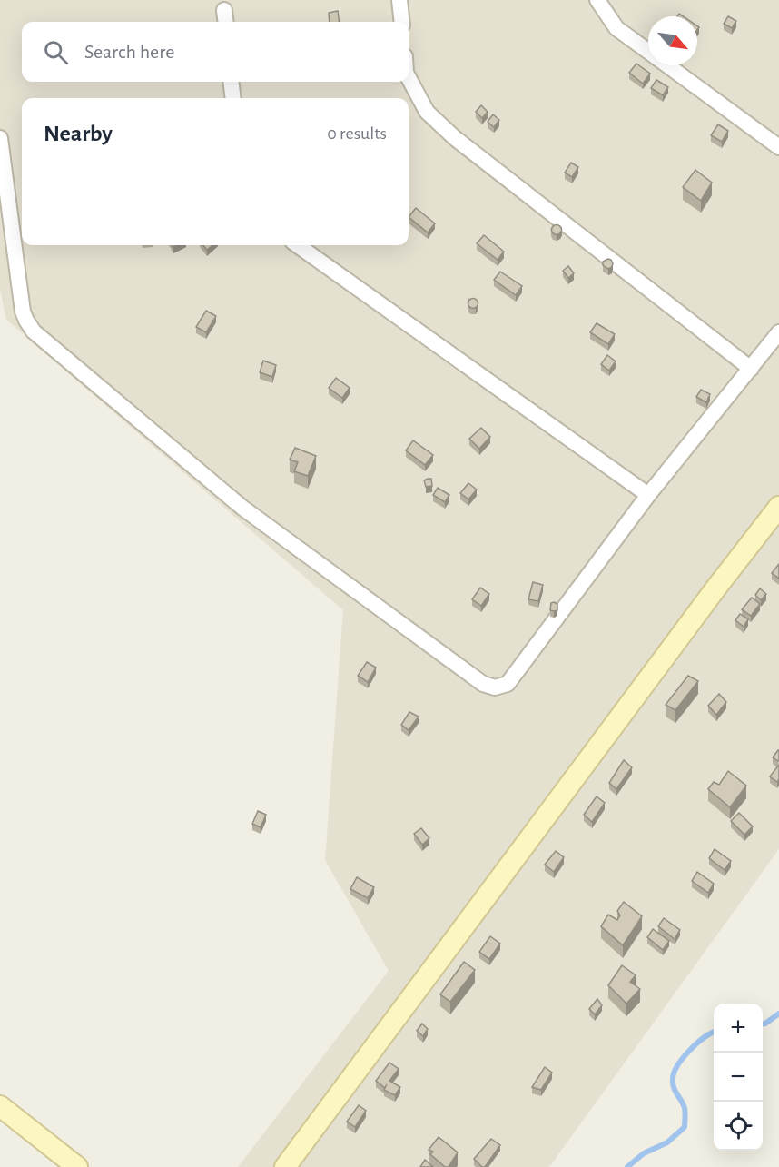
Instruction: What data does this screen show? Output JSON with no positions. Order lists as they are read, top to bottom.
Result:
{
  "north": "bottom right",
  "page": {
    "search": "Search here",
    "heading": ["Nearby", "0 results"],
    "map_buttons": ["+", "−"]
  }
}
